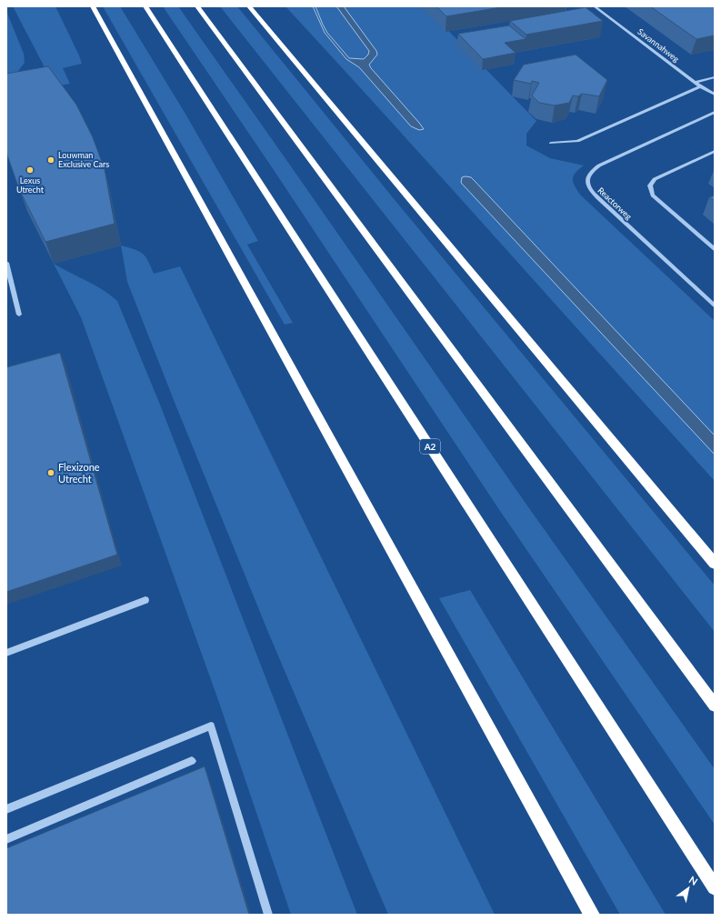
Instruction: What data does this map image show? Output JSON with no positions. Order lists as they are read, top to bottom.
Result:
{
  "streets": {
    "highway": ["A2"],
    "street": ["Savannahweg", "Reactorweg"]
  },
  "places": ["Louwman Exclusive Cars", "Lexus Utrecht", "Flexizone Utrecht"],
  "north": "top right"
}
